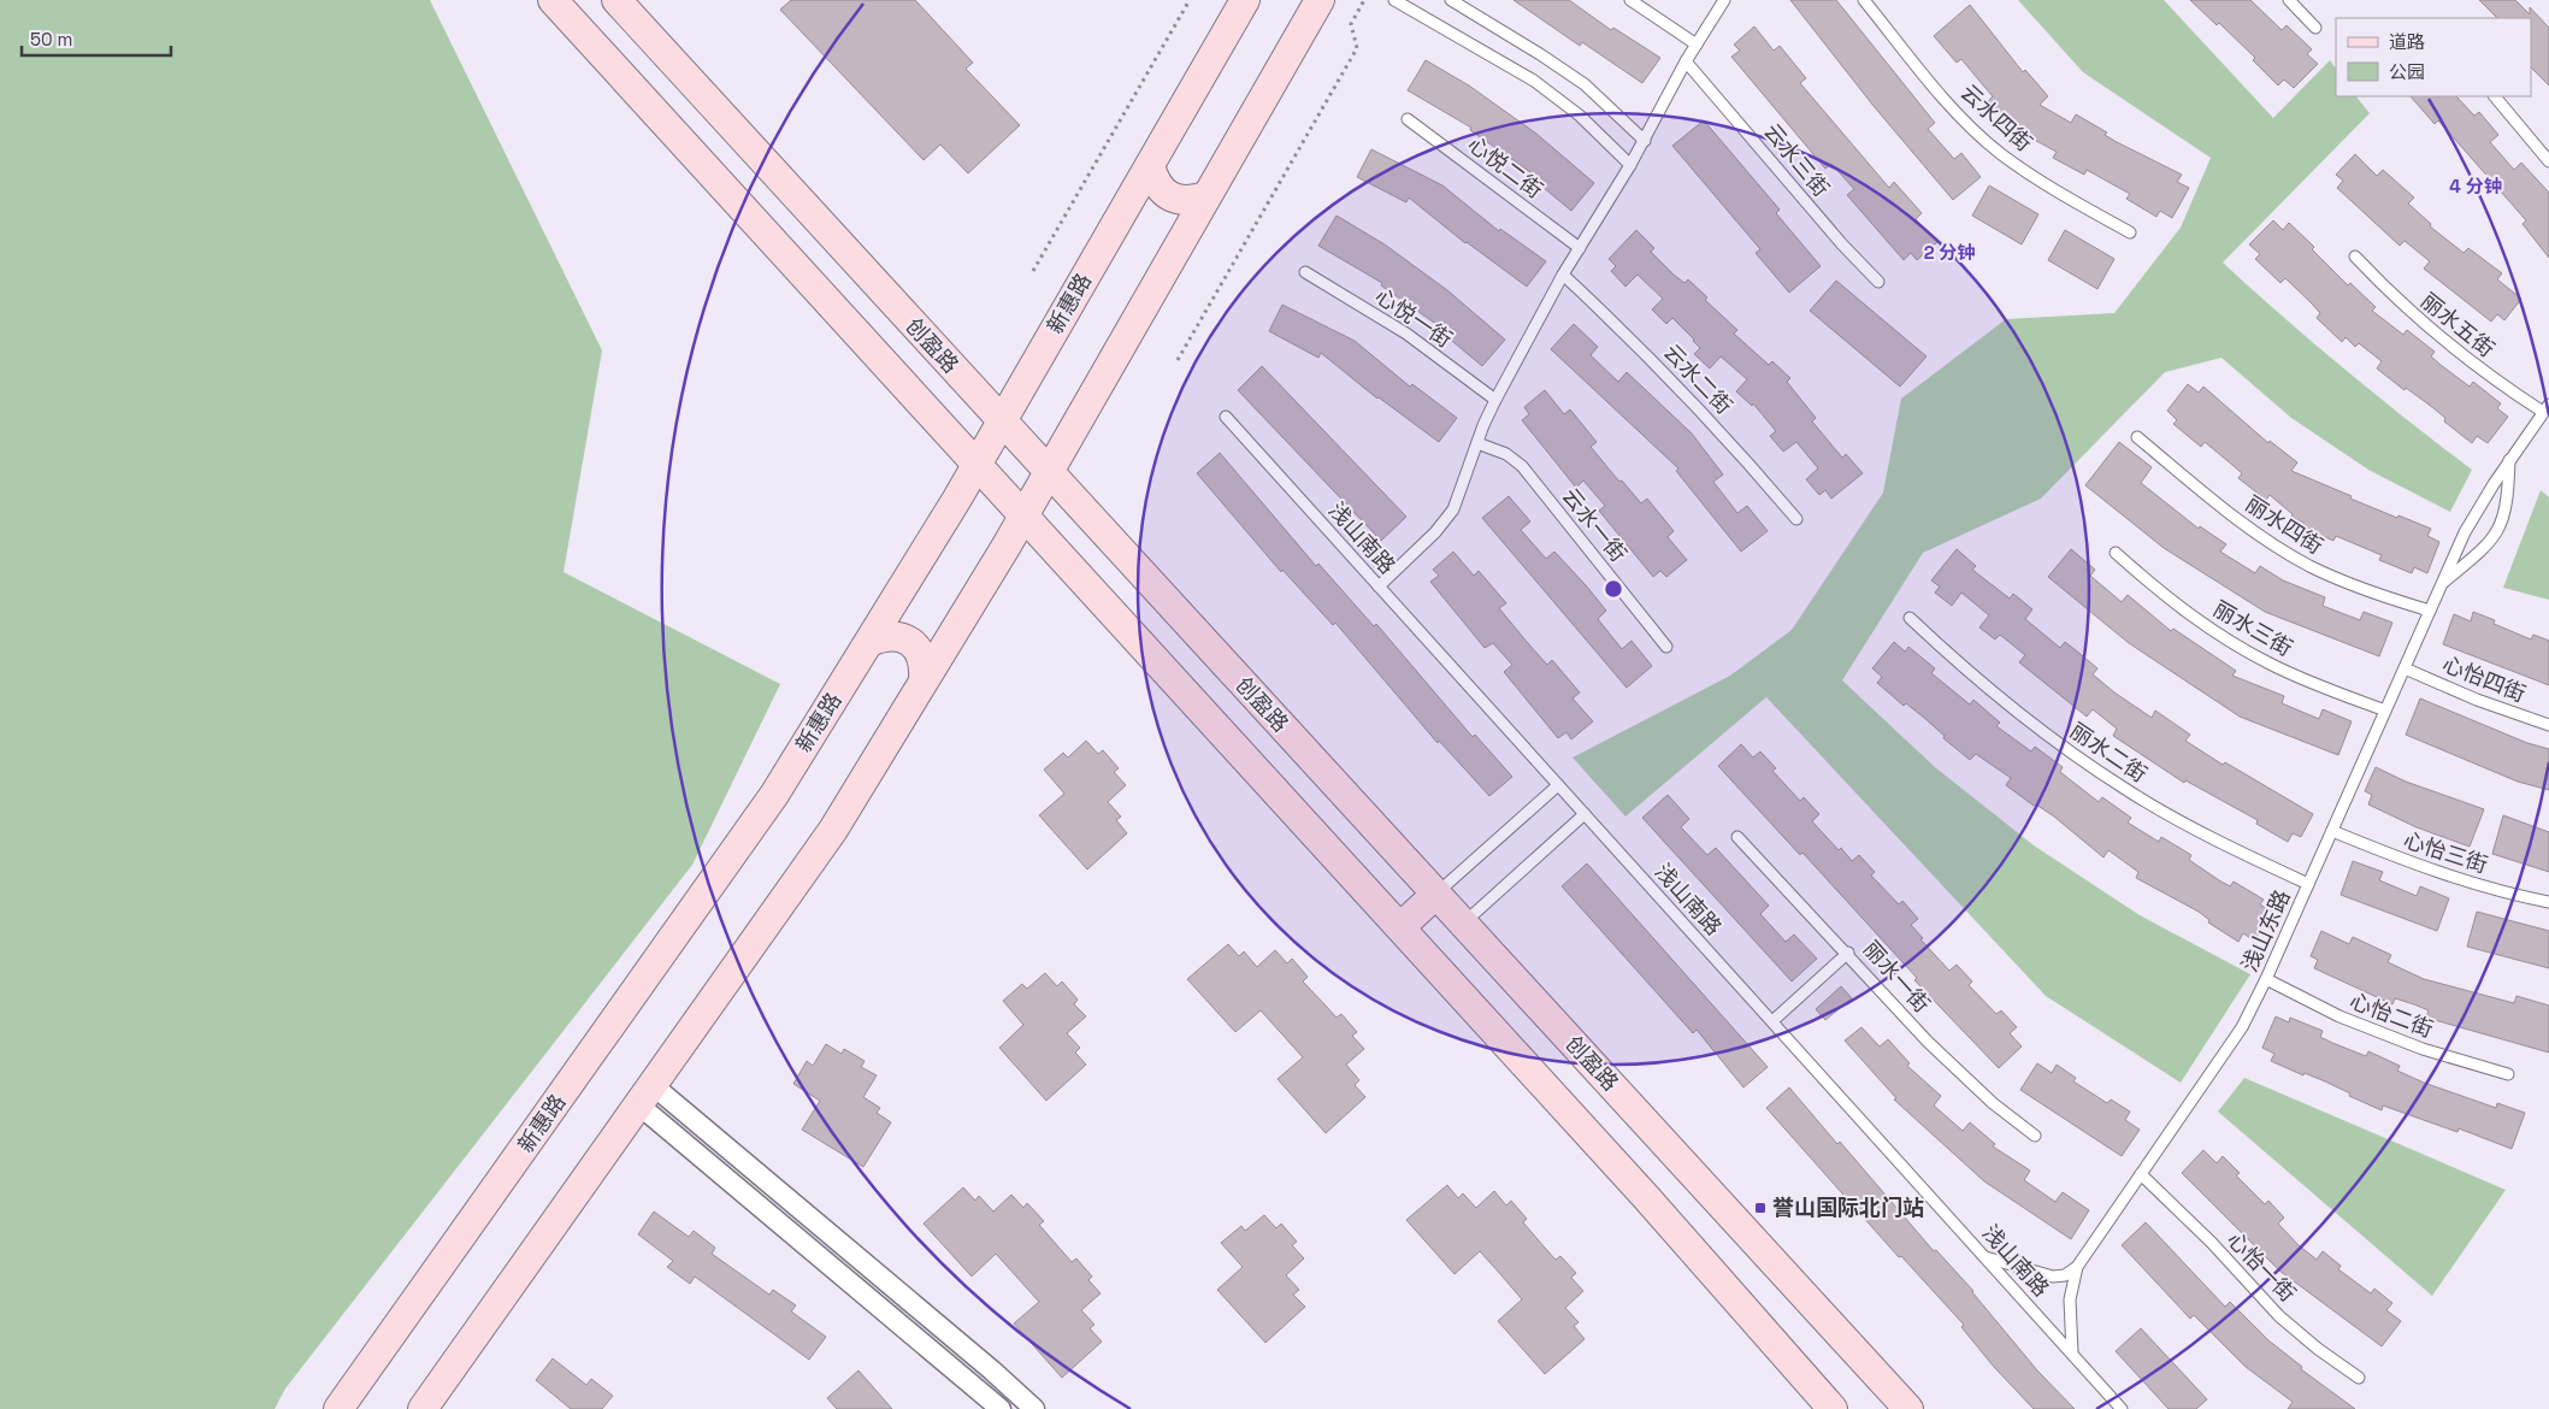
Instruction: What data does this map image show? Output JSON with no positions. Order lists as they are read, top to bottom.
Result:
{
  "streets": {
    "street": ["新惠路", "创盈路"],
    "lane": [
      "云水四街",
      "云水三街",
      "心悦二街",
      "心悦一街",
      "丽水五街",
      "云水二街",
      "云水一街",
      "丽水四街",
      "浅山南路",
      "丽水三街",
      "心怡四街",
      "丽水二街",
      "心怡三街",
      "浅山东路",
      "丽水一街",
      "心怡二街",
      "心怡一街"
    ]
  },
  "crossings": [
    ["新惠路", "创盈路"],
    ["丽水五街", "浅山东路"],
    ["丽水四街", "浅山东路"],
    ["浅山南路", "浅山东路"],
    ["丽水三街", "浅山东路"],
    ["心怡四街", "浅山东路"],
    ["丽水二街", "浅山东路"],
    ["心怡三街", "浅山东路"],
    ["浅山东路", "心怡二街"],
    ["浅山东路", "心怡一街"]
  ],
  "places": {
    "transit": ["誉山国际北门站"]
  },
  "legend": ["道路", "公园"],
  "scale_bar": "50 m",
  "rings": ["4 分钟", "2 分钟"]
}
